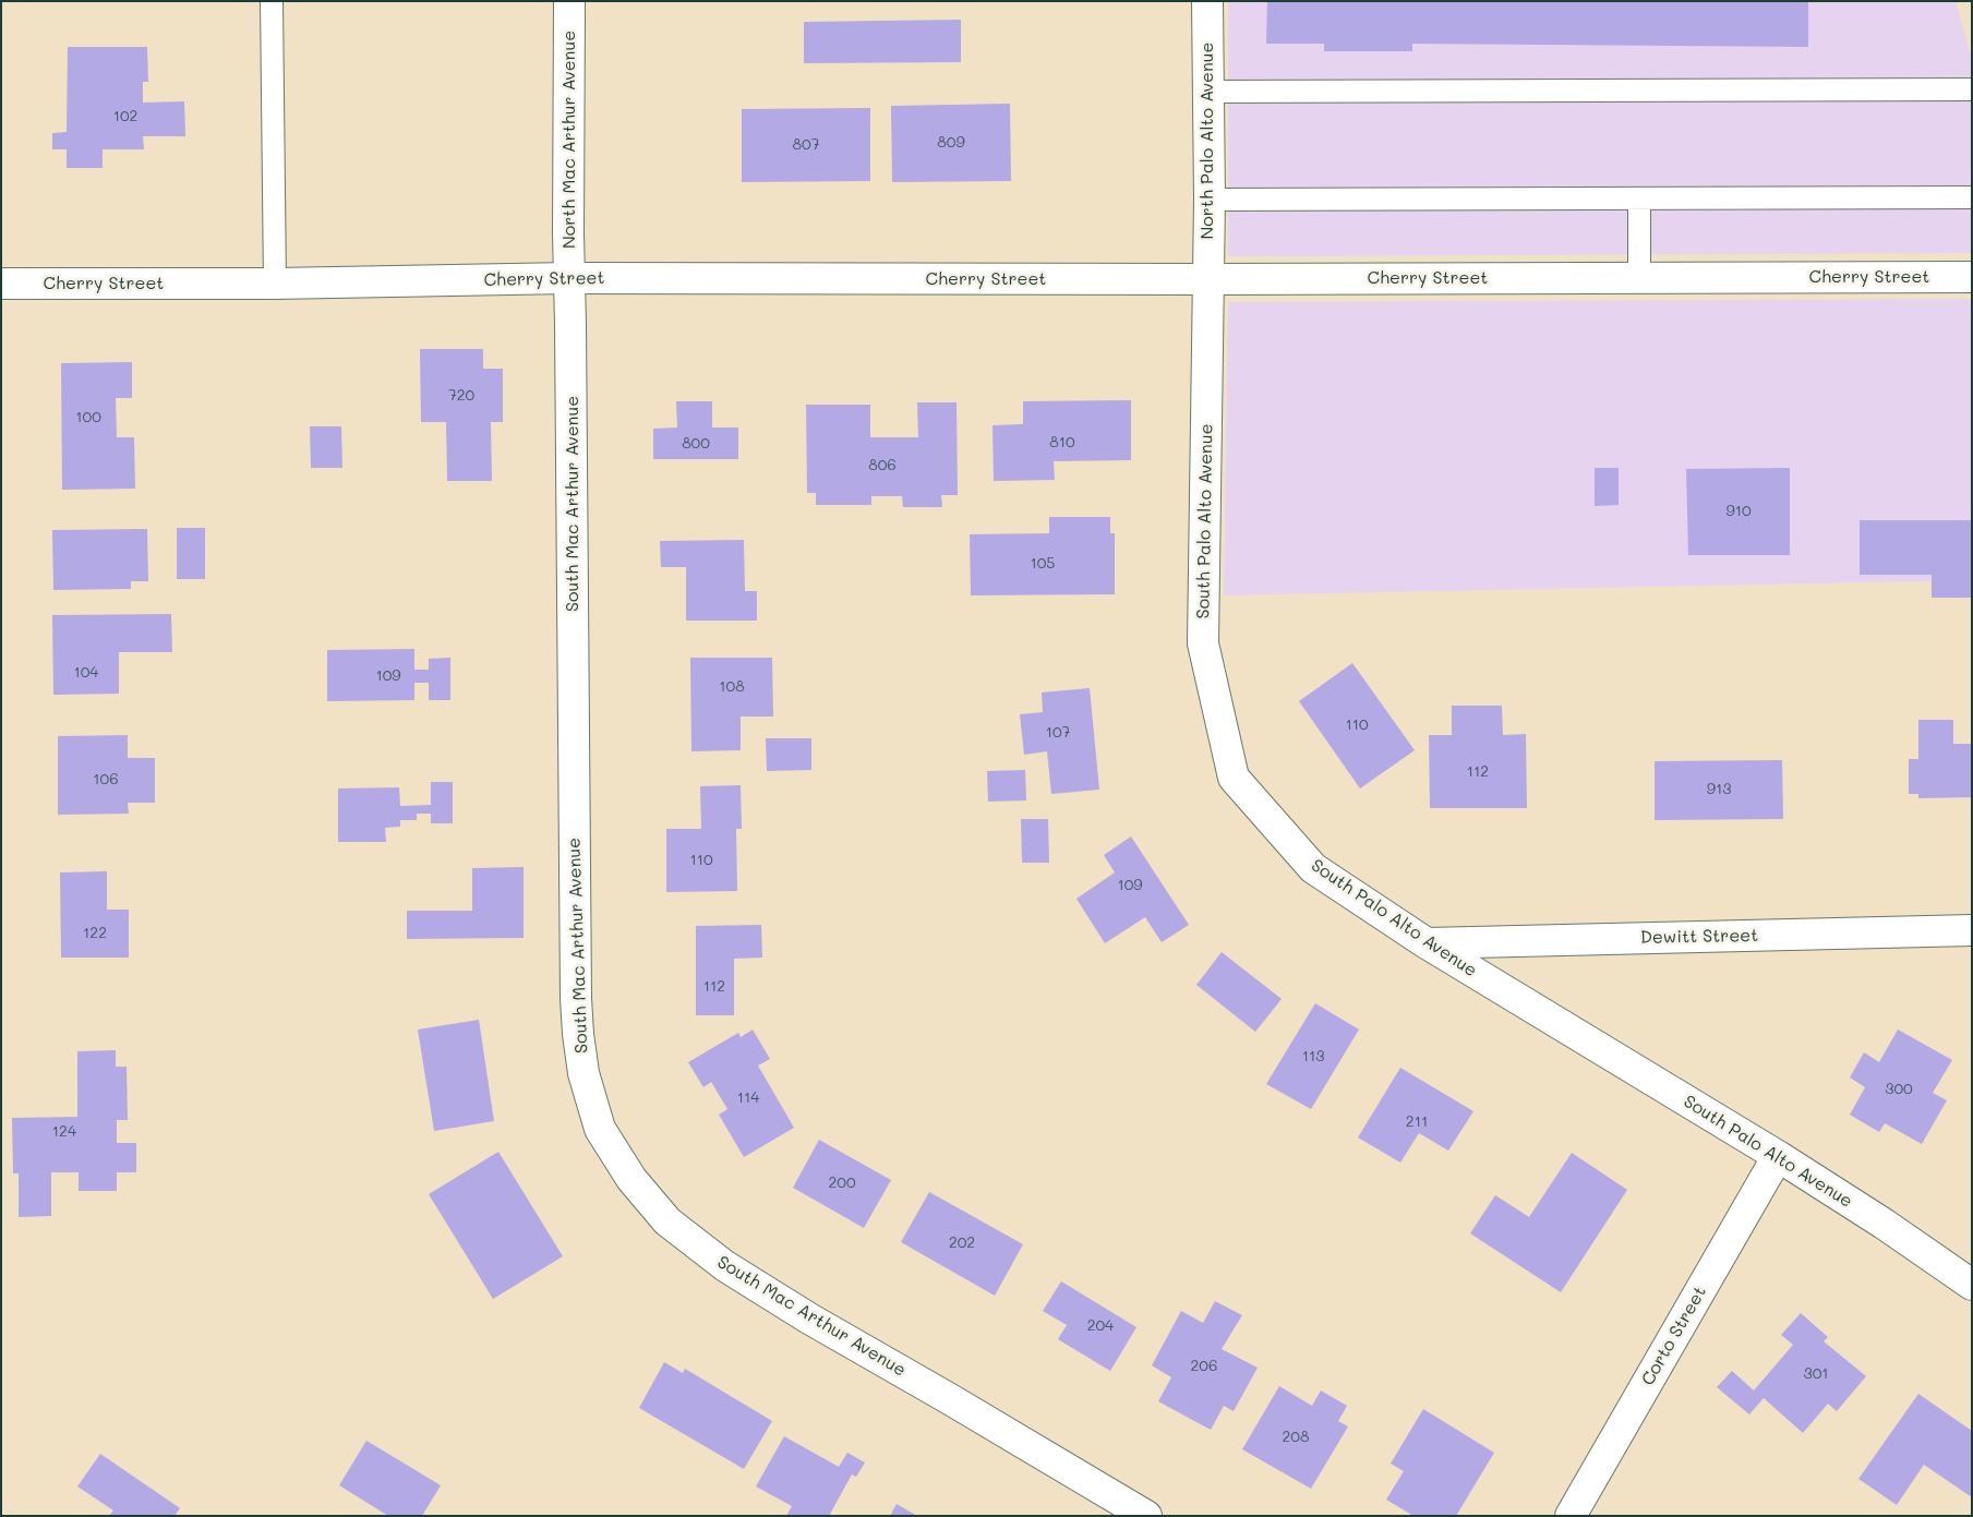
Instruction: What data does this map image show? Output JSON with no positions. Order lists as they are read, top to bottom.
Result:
{
  "streets": {
    "street": [
      "North Mac Arthur Avenue",
      "North Palo Alto Avenue",
      "Cherry Street",
      "South Mac Arthur Avenue",
      "South Palo Alto Avenue",
      "Dewitt Street",
      "Corto Street"
    ]
  },
  "crossings": [
    ["North Mac Arthur Avenue", "Cherry Street"],
    ["North Mac Arthur Avenue", "South Mac Arthur Avenue"],
    ["North Palo Alto Avenue", "Cherry Street"],
    ["North Palo Alto Avenue", "South Palo Alto Avenue"],
    ["Cherry Street", "South Mac Arthur Avenue"],
    ["Cherry Street", "South Palo Alto Avenue"],
    ["South Palo Alto Avenue", "Dewitt Street"],
    ["South Palo Alto Avenue", "Corto Street"]
  ],
  "house_numbers": [
    "102",
    "809",
    "807",
    "720",
    "100",
    "810",
    "800",
    "806",
    "910",
    "105",
    "104",
    "109",
    "108",
    "110",
    "107",
    "112",
    "106",
    "913",
    "110",
    "109",
    "122",
    "112",
    "113",
    "300",
    "114",
    "211",
    "124",
    "200",
    "202",
    "204",
    "206",
    "301",
    "208"
  ]
}
